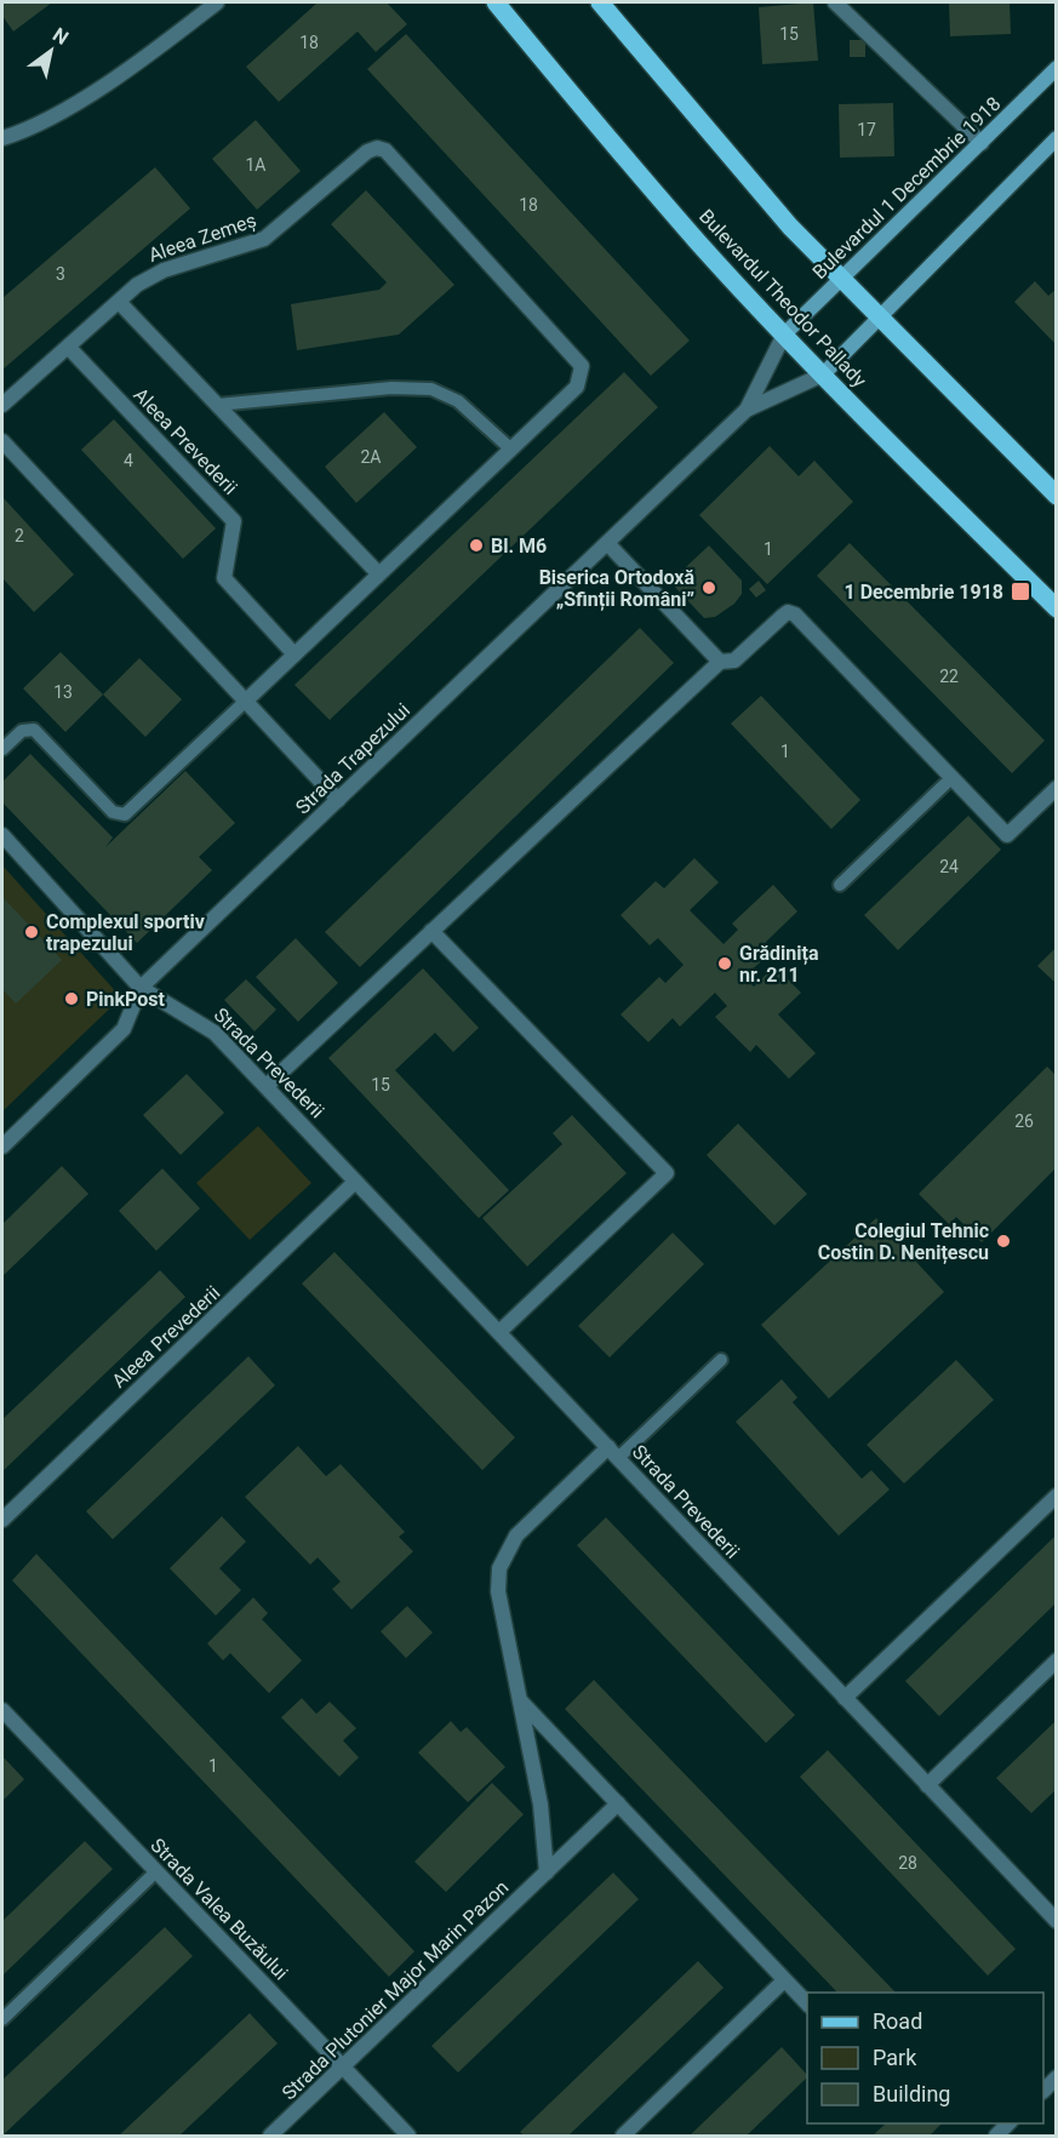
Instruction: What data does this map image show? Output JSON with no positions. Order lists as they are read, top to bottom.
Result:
{
  "streets": {
    "main road": ["Bulevardul 1 Decembrie 1918", "Bulevardul Theodor Pallady"],
    "street": [
      "Aleea Zemeș",
      "Aleea Prevederii",
      "Strada Trapezului",
      "Strada Prevederii",
      "Strada Valea Buzăului",
      "Strada Plutonier Major Marin Pazon"
    ]
  },
  "crossings": [
    ["Bulevardul 1 Decembrie 1918", "Bulevardul Theodor Pallady"],
    ["Bulevardul 1 Decembrie 1918", "Strada Trapezului"],
    ["Aleea Zemeș", "Aleea Prevederii"],
    ["Bulevardul Theodor Pallady", "Strada Trapezului"],
    ["Aleea Prevederii", "Strada Prevederii"],
    ["Strada Trapezului", "Strada Prevederii"],
    ["Strada Valea Buzăului", "Strada Plutonier Major Marin Pazon"]
  ],
  "places": {
    "other": [
      "Bl. M6",
      "Biserica Ortodoxă „Sfinții Români”",
      "Complexul sportiv trapezului",
      "Grădinița nr. 211",
      "PinkPost",
      "Colegiul Tehnic Costin D. Nenițescu"
    ],
    "transit": ["1 Decembrie 1918"]
  },
  "house_numbers": [
    "15",
    "18",
    "17",
    "1A",
    "18",
    "3",
    "2A",
    "4",
    "2",
    "1",
    "22",
    "13",
    "1",
    "24",
    "15",
    "26",
    "1",
    "28"
  ],
  "legend": ["Road", "Park", "Building"],
  "north": "top right"
}
